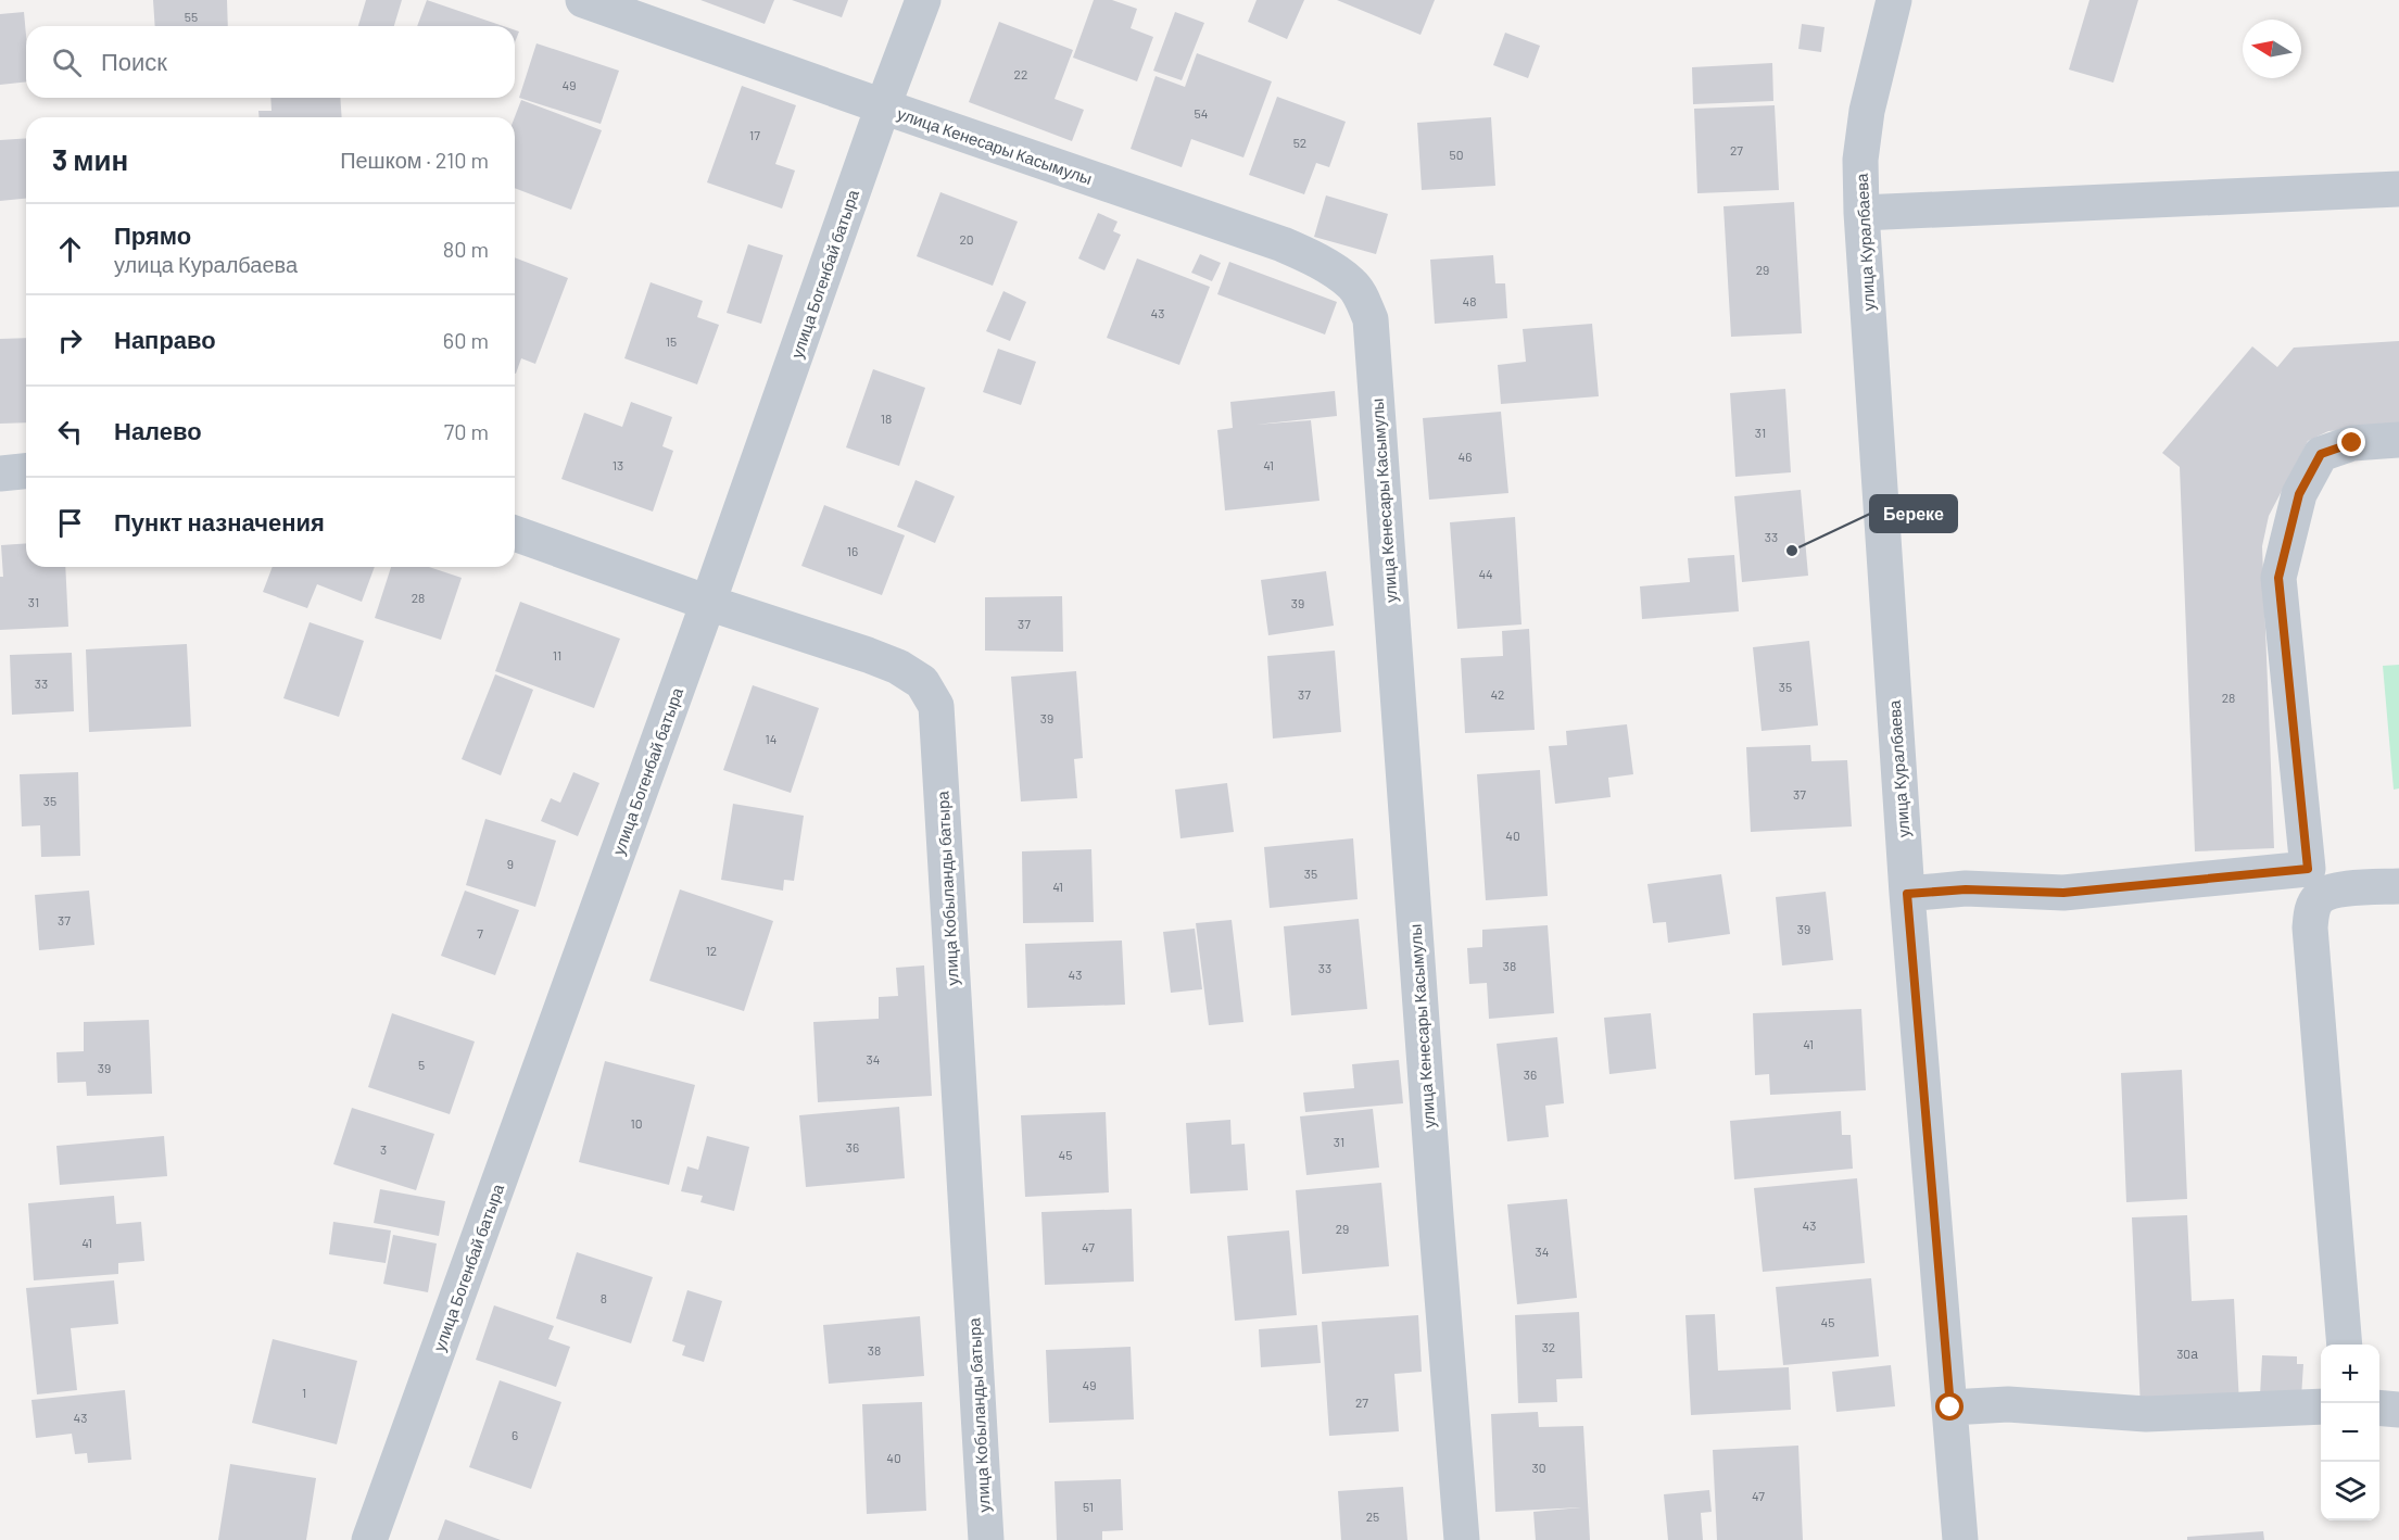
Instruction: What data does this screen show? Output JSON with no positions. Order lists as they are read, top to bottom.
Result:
{
  "streets": {
    "street": [
      "улица Кенесары Касымулы",
      "улица Куралбаева",
      "улица Богенбай батыра",
      "улица Кобыланды батыра"
    ]
  },
  "crossings": [
    ["улица Кенесары Касымулы", "улица Богенбай батыра"],
    ["улица Богенбай батыра", "улица Кобыланды батыра"]
  ],
  "places": ["Береке"],
  "house_numbers": [
    "55",
    "22",
    "49",
    "54",
    "17",
    "52",
    "27",
    "50",
    "20",
    "29",
    "48",
    "43",
    "15",
    "18",
    "31",
    "46",
    "13",
    "41",
    "33",
    "16",
    "44",
    "28",
    "31",
    "39",
    "37",
    "11",
    "33",
    "35",
    "37",
    "42",
    "28",
    "39",
    "14",
    "37",
    "35",
    "40",
    "9",
    "35",
    "41",
    "37",
    "39",
    "7",
    "12",
    "38",
    "33",
    "43",
    "41",
    "34",
    "5",
    "39",
    "36",
    "10",
    "31",
    "36",
    "3",
    "45",
    "43",
    "29",
    "41",
    "47",
    "34",
    "8",
    "45",
    "32",
    "38",
    "30а",
    "49",
    "1",
    "27",
    "43",
    "6",
    "40",
    "30",
    "47",
    "51",
    "25"
  ],
  "north": "left",
  "page": {
    "search": "Поиск",
    "heading": ["3 мин", "Пешком · 210 m"],
    "list": [
      ["Прямо", "улица Куралбаева", "80 m"],
      ["Направо", "60 m"],
      ["Налево", "70 m"],
      "Пункт назначения"
    ],
    "map_buttons": ["+", "−"]
  }
}
